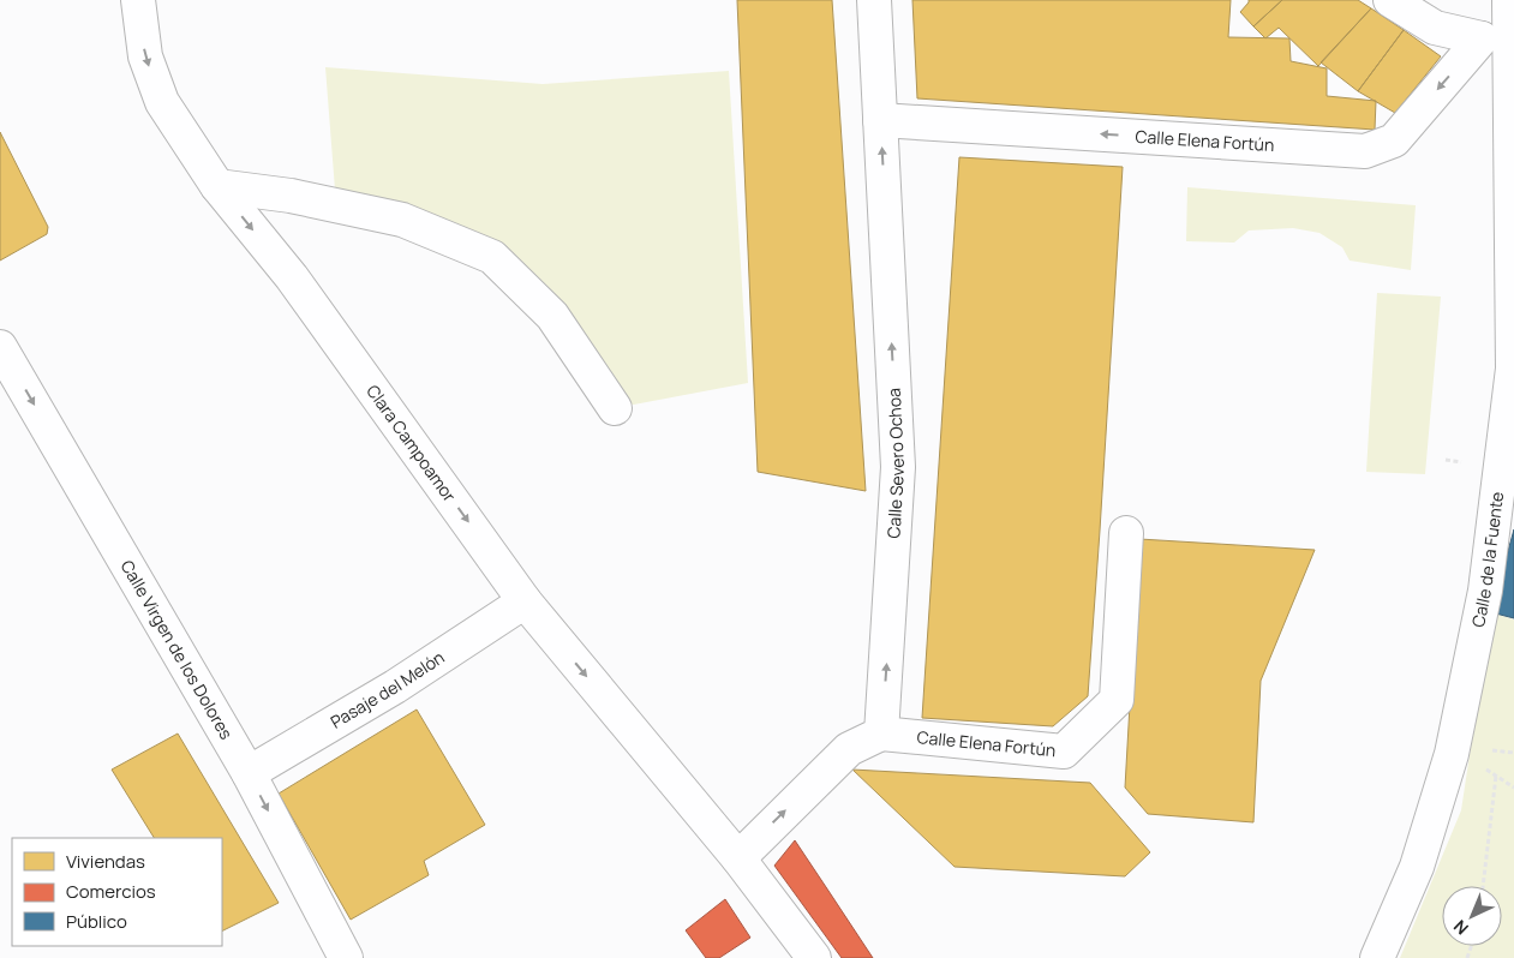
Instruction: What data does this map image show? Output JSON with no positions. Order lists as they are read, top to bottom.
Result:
{
  "streets": {
    "street": [
      "Calle Elena Fortún",
      "Clara Campoamor",
      "Calle Severo Ochoa",
      "Calle de la Fuente",
      "Calle Virgen de los Dolores",
      "Pasaje del Melón"
    ]
  },
  "crossings": [
    ["Calle Elena Fortún", "Calle Severo Ochoa"],
    ["Calle Elena Fortún", "Calle de la Fuente"],
    ["Clara Campoamor", "Pasaje del Melón"],
    ["Calle Virgen de los Dolores", "Pasaje del Melón"]
  ],
  "one_way": [
    "Calle Elena Fortún",
    "Clara Campoamor",
    "Calle Severo Ochoa",
    "Calle Virgen de los Dolores"
  ],
  "legend": ["Viviendas", "Comercios", "Público"],
  "north": "bottom left"
}
